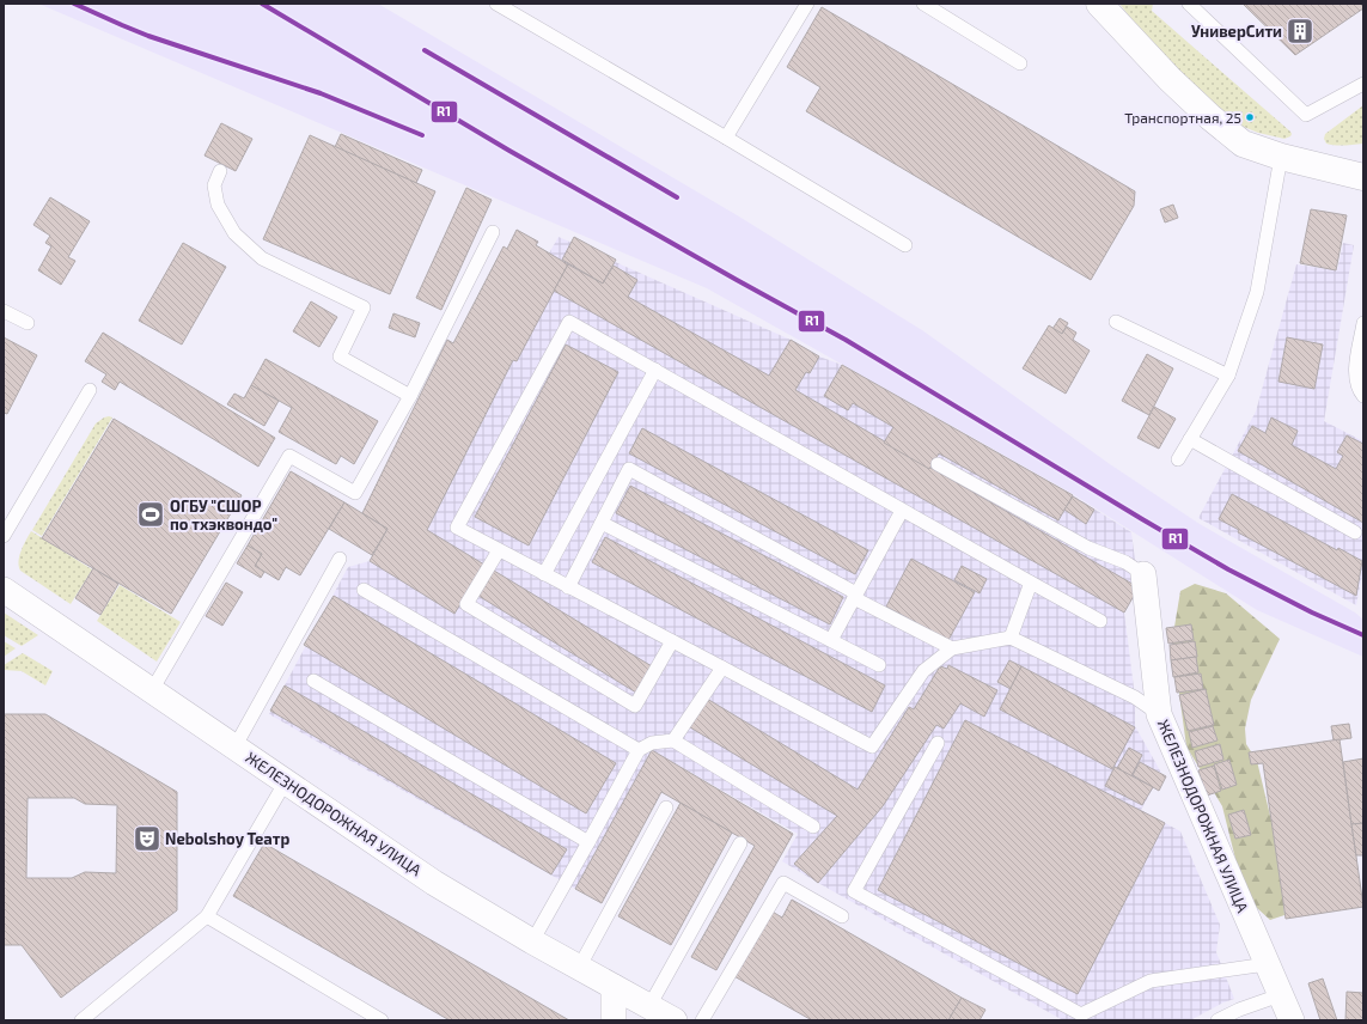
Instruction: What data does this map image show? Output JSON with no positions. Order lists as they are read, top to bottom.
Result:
{
  "streets": {
    "street": ["ЖЕЛЕЗНОДОРОЖНАЯ УЛИЦА"]
  },
  "places": {
    "building": ["УниверСити"],
    "other": ["Транспортная, 25"],
    "sports": ["ОГБУ \"СШОР по тхэквондо\""],
    "theatre": ["Nebolshoy Театр"]
  },
  "lines": ["transit line R1"]
}
